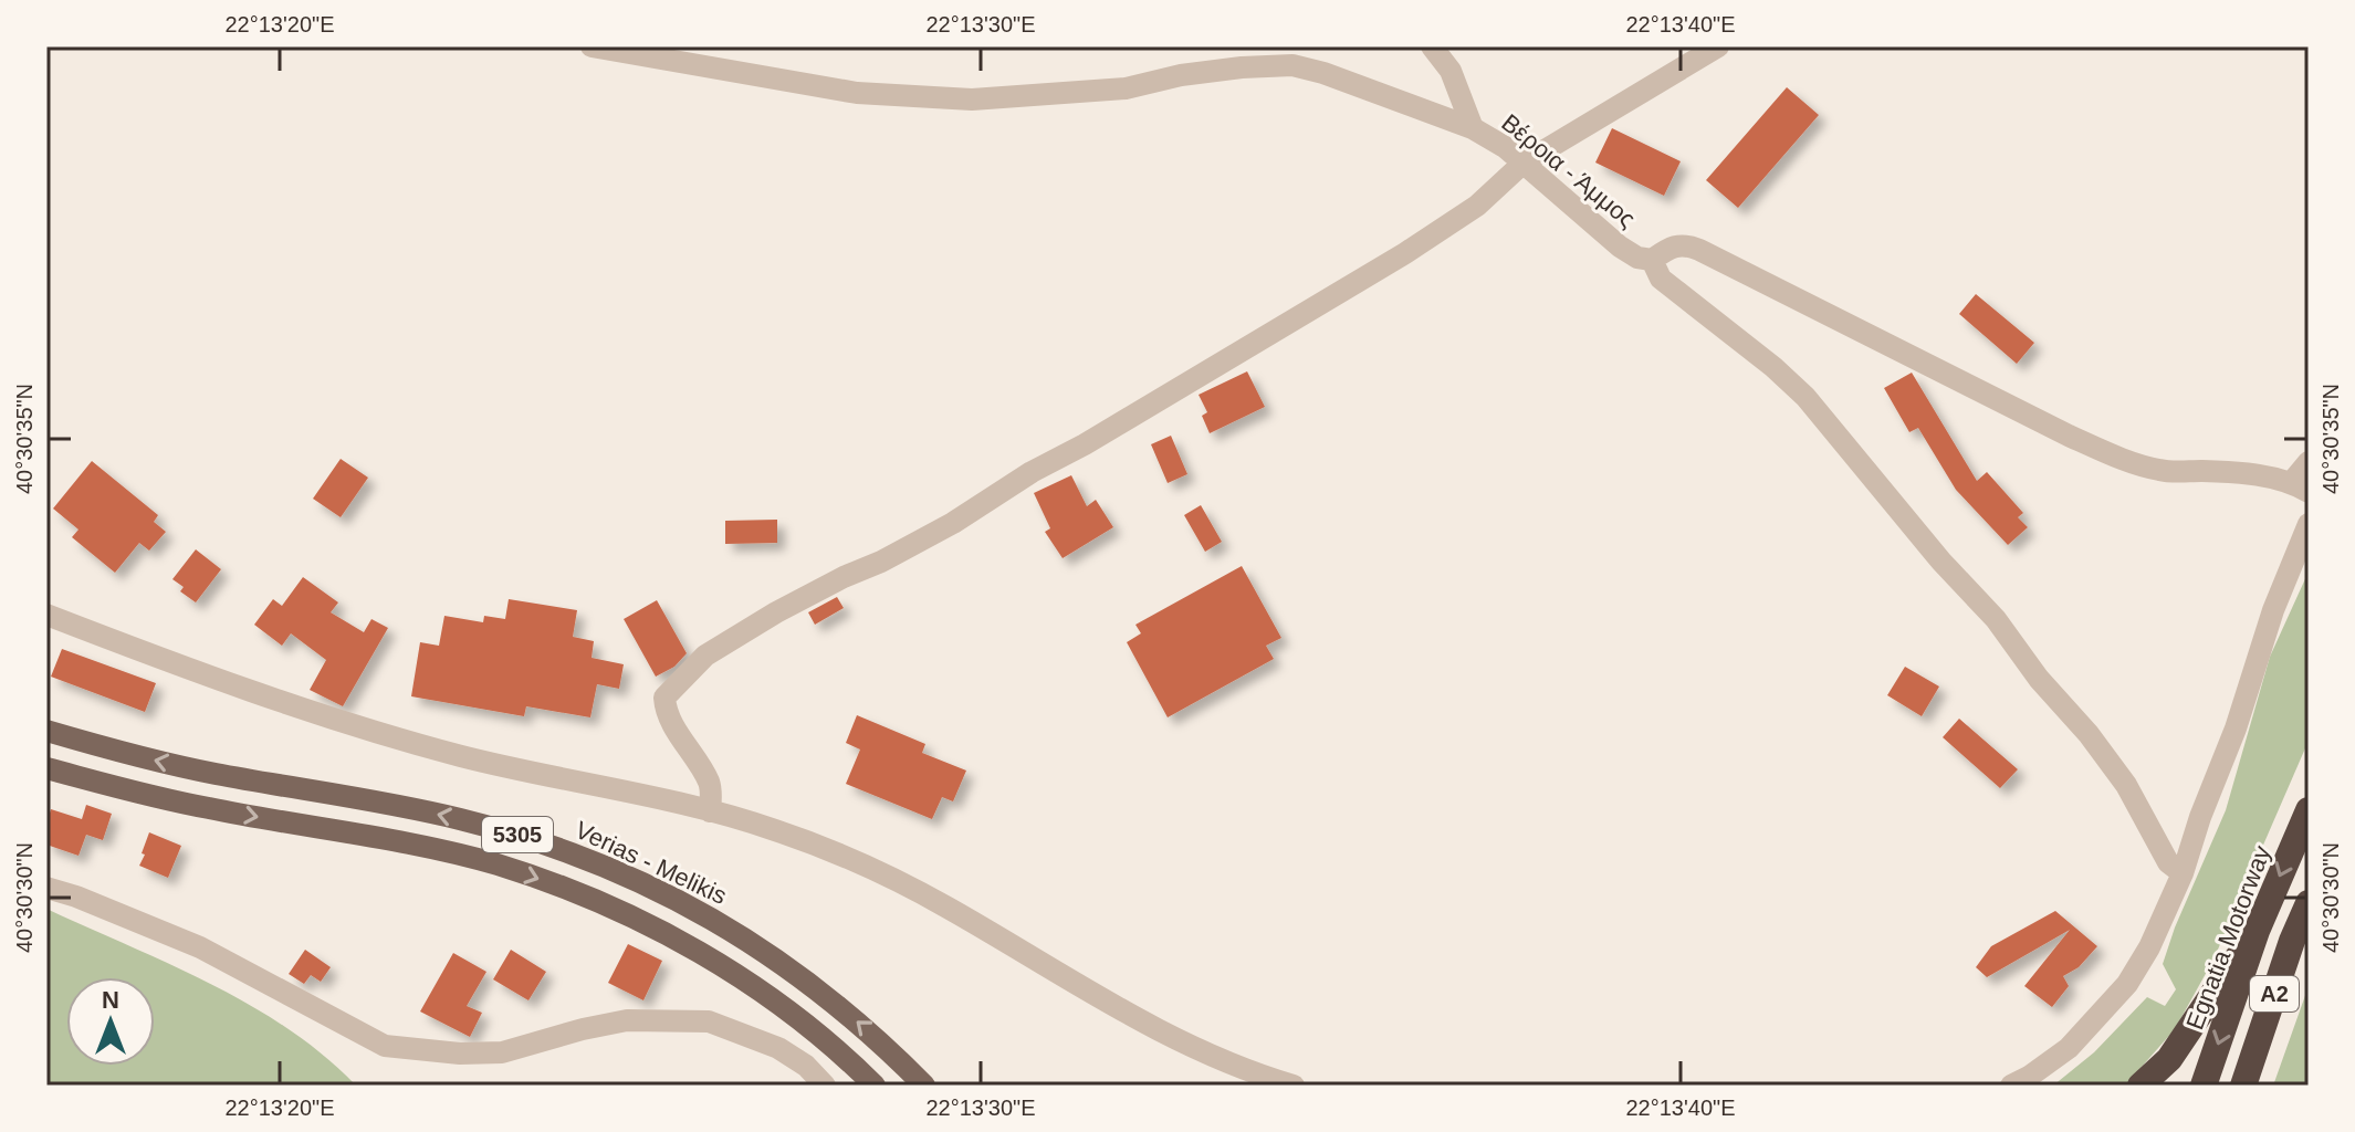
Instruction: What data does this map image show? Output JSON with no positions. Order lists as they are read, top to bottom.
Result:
{
  "streets": {
    "highway": ["Egnatia Motorway", "Α2"],
    "main road": ["5305", "Verias - Melikis"],
    "street": ["Βέροια - Άμμος"]
  },
  "north": "top",
  "coordinates": [
    "22°13'20\"E",
    "22°13'30\"E",
    "22°13'40\"E",
    "40°30'35\"N",
    "40°30'30\"N"
  ]
}
